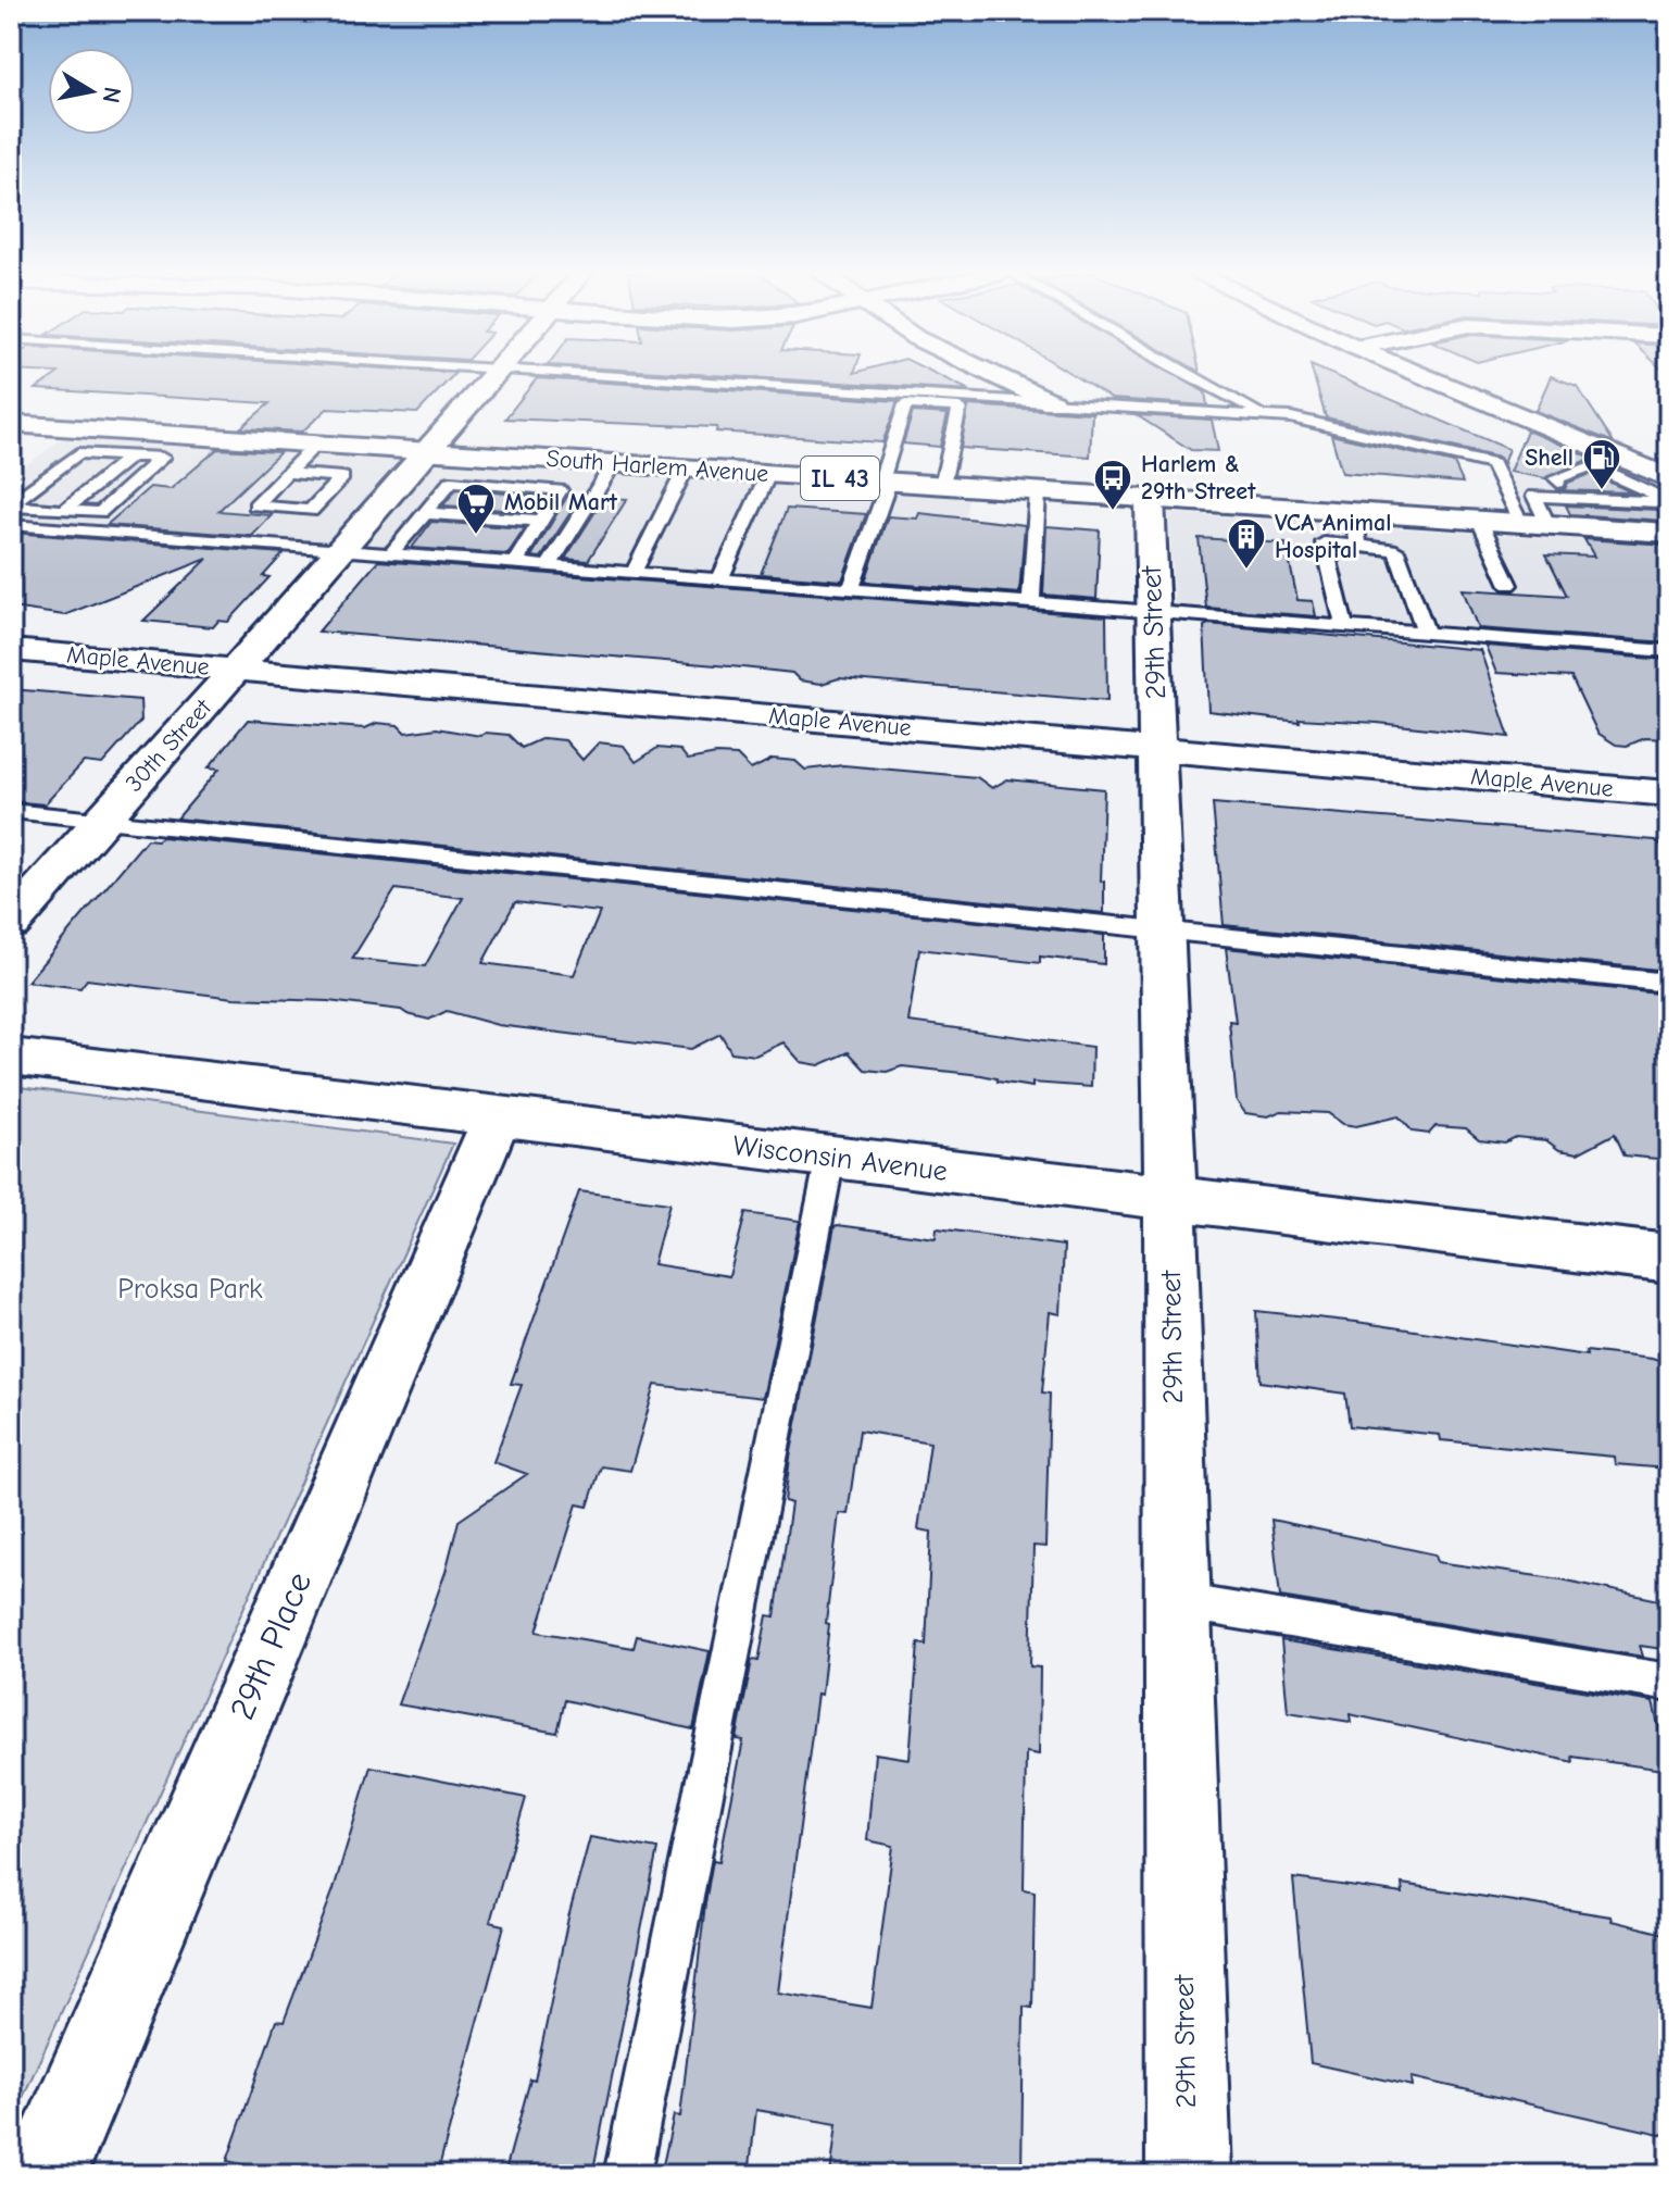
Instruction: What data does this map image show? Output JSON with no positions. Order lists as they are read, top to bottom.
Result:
{
  "streets": {
    "street": [
      "South Harlem Avenue",
      "IL 43",
      "29th Street",
      "Maple Avenue",
      "30th Street",
      "Wisconsin Avenue",
      "29th Place"
    ]
  },
  "crossings": [
    ["South Harlem Avenue", "29th Street"],
    ["South Harlem Avenue", "30th Street"],
    ["29th Street", "Maple Avenue"],
    ["29th Street", "Wisconsin Avenue"],
    ["Maple Avenue", "30th Street"],
    ["Wisconsin Avenue", "29th Place"]
  ],
  "parks": ["Proksa Park"],
  "places": {
    "fuel station": ["Shell"],
    "bus stop": ["Harlem & 29th Street"],
    "supermarket": ["Mobil Mart"],
    "building": ["VCA Animal Hospital"]
  },
  "north": "right"
}
